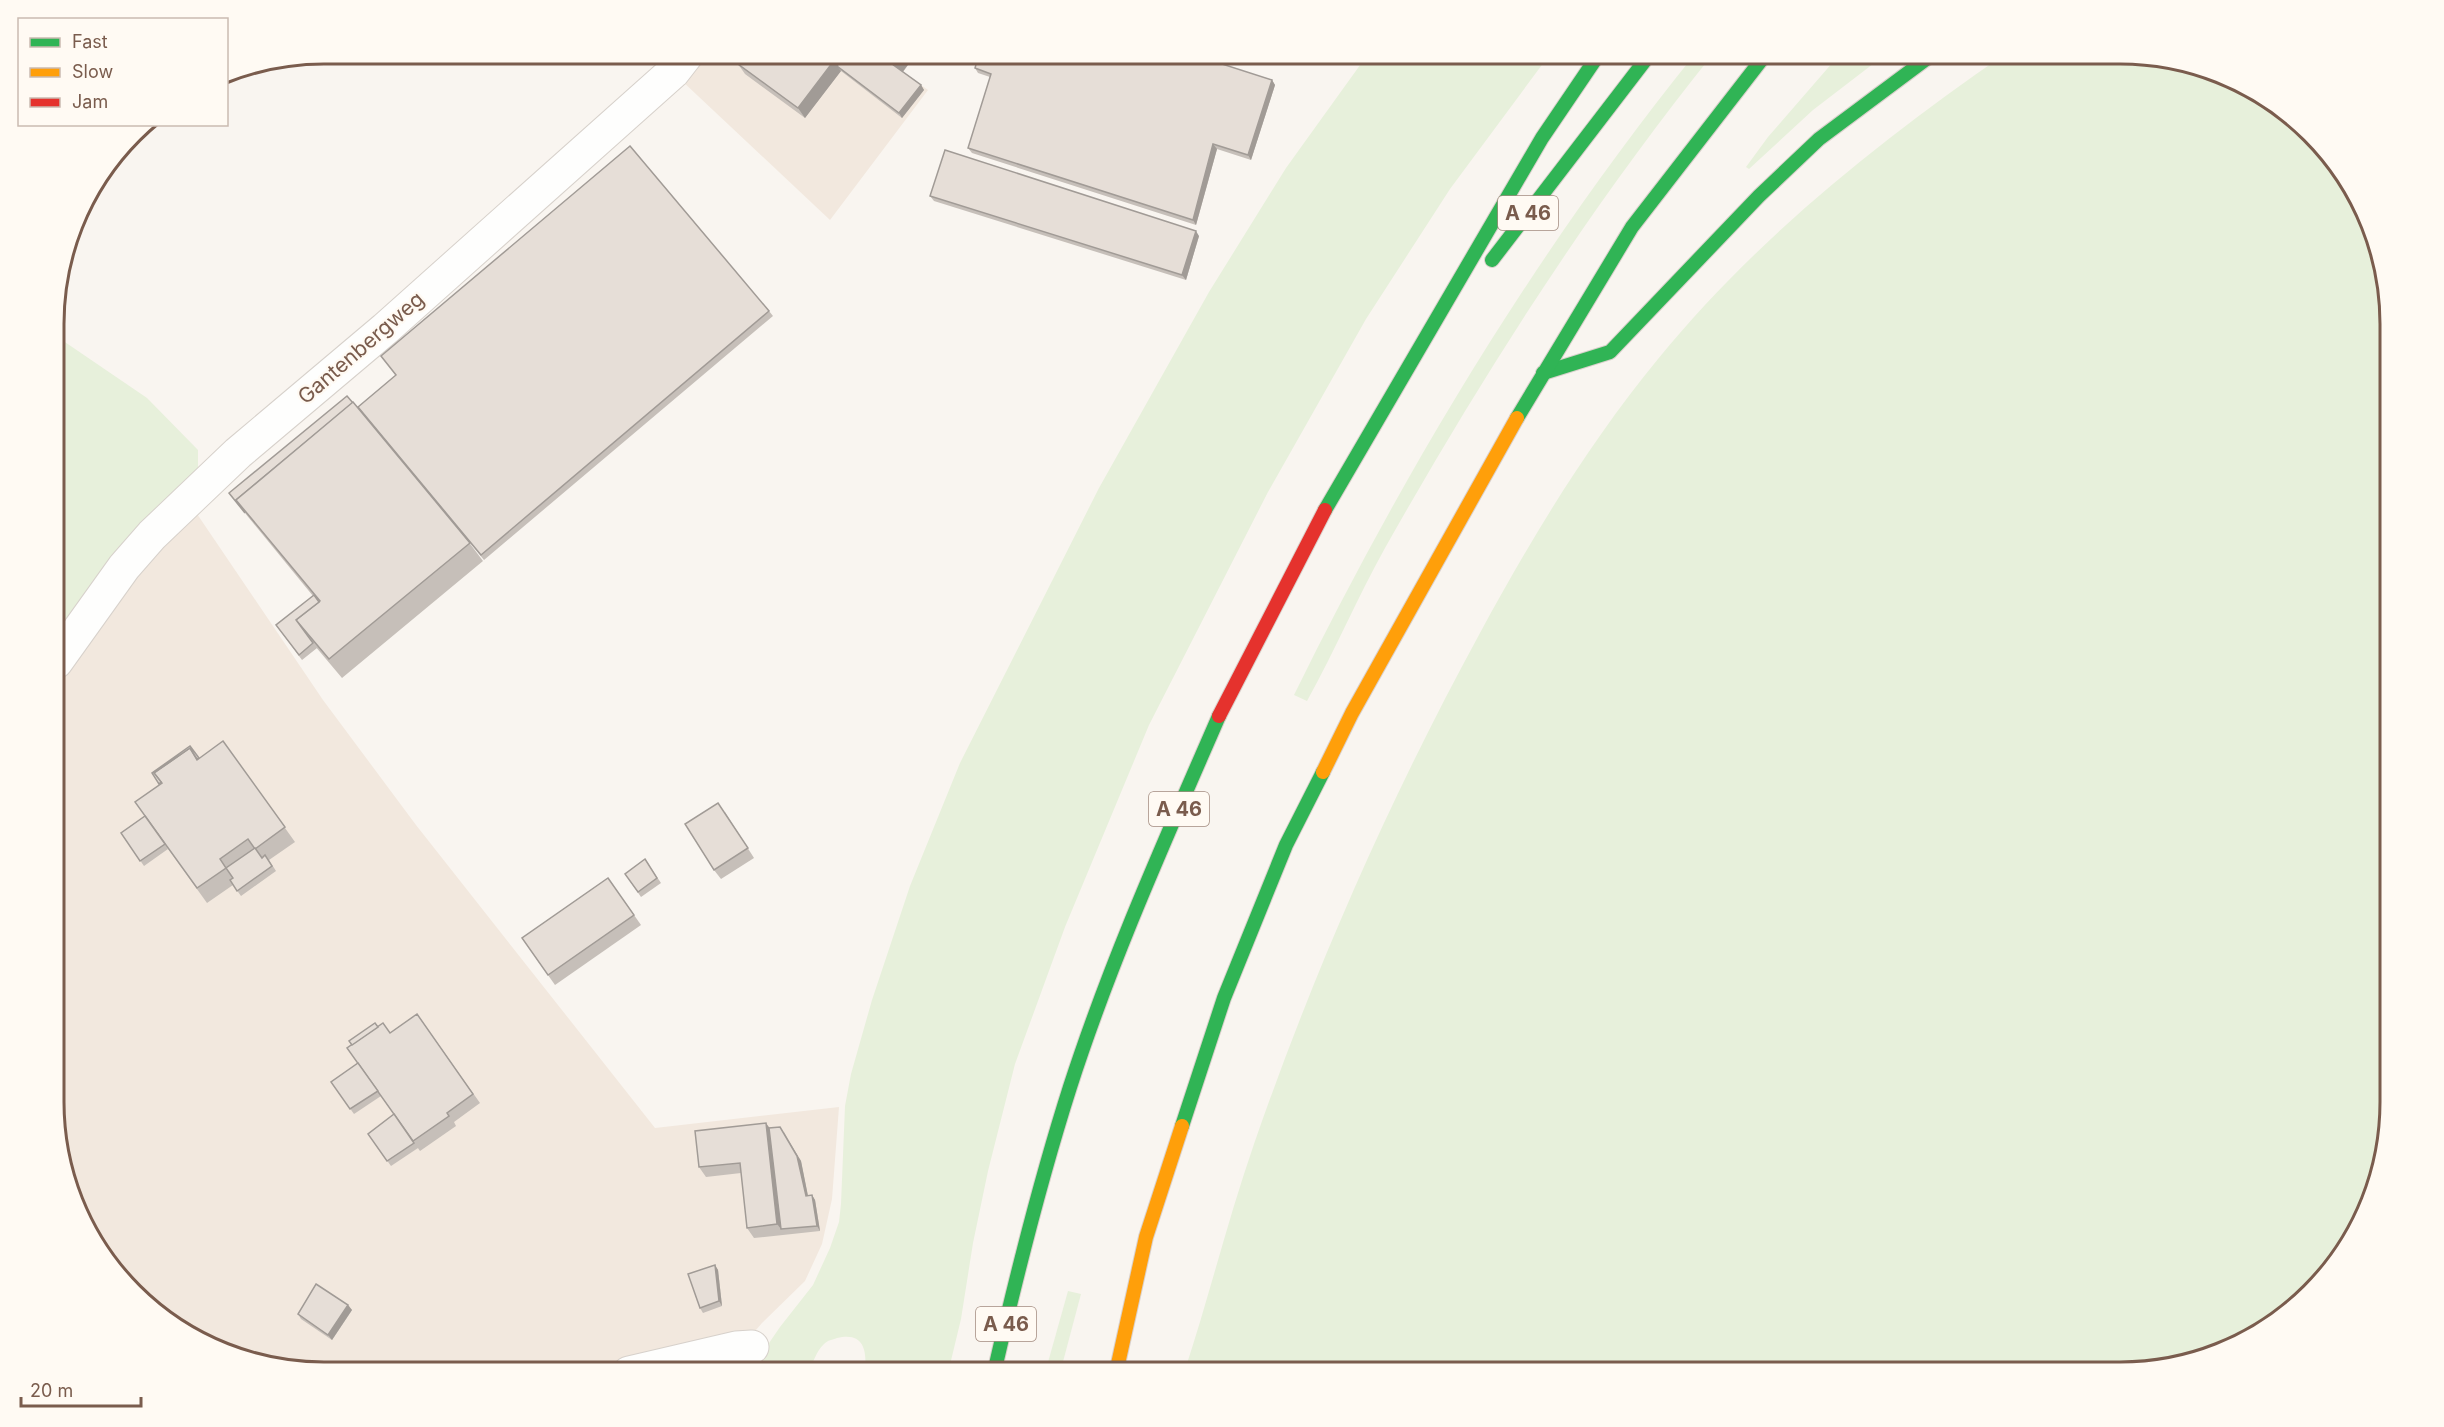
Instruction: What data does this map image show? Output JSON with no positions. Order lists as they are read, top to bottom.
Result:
{
  "streets": {
    "highway": ["A 46"],
    "street": ["Gantenbergweg"]
  },
  "legend": ["Fast", "Slow", "Jam"],
  "scale_bar": "20 m"
}
